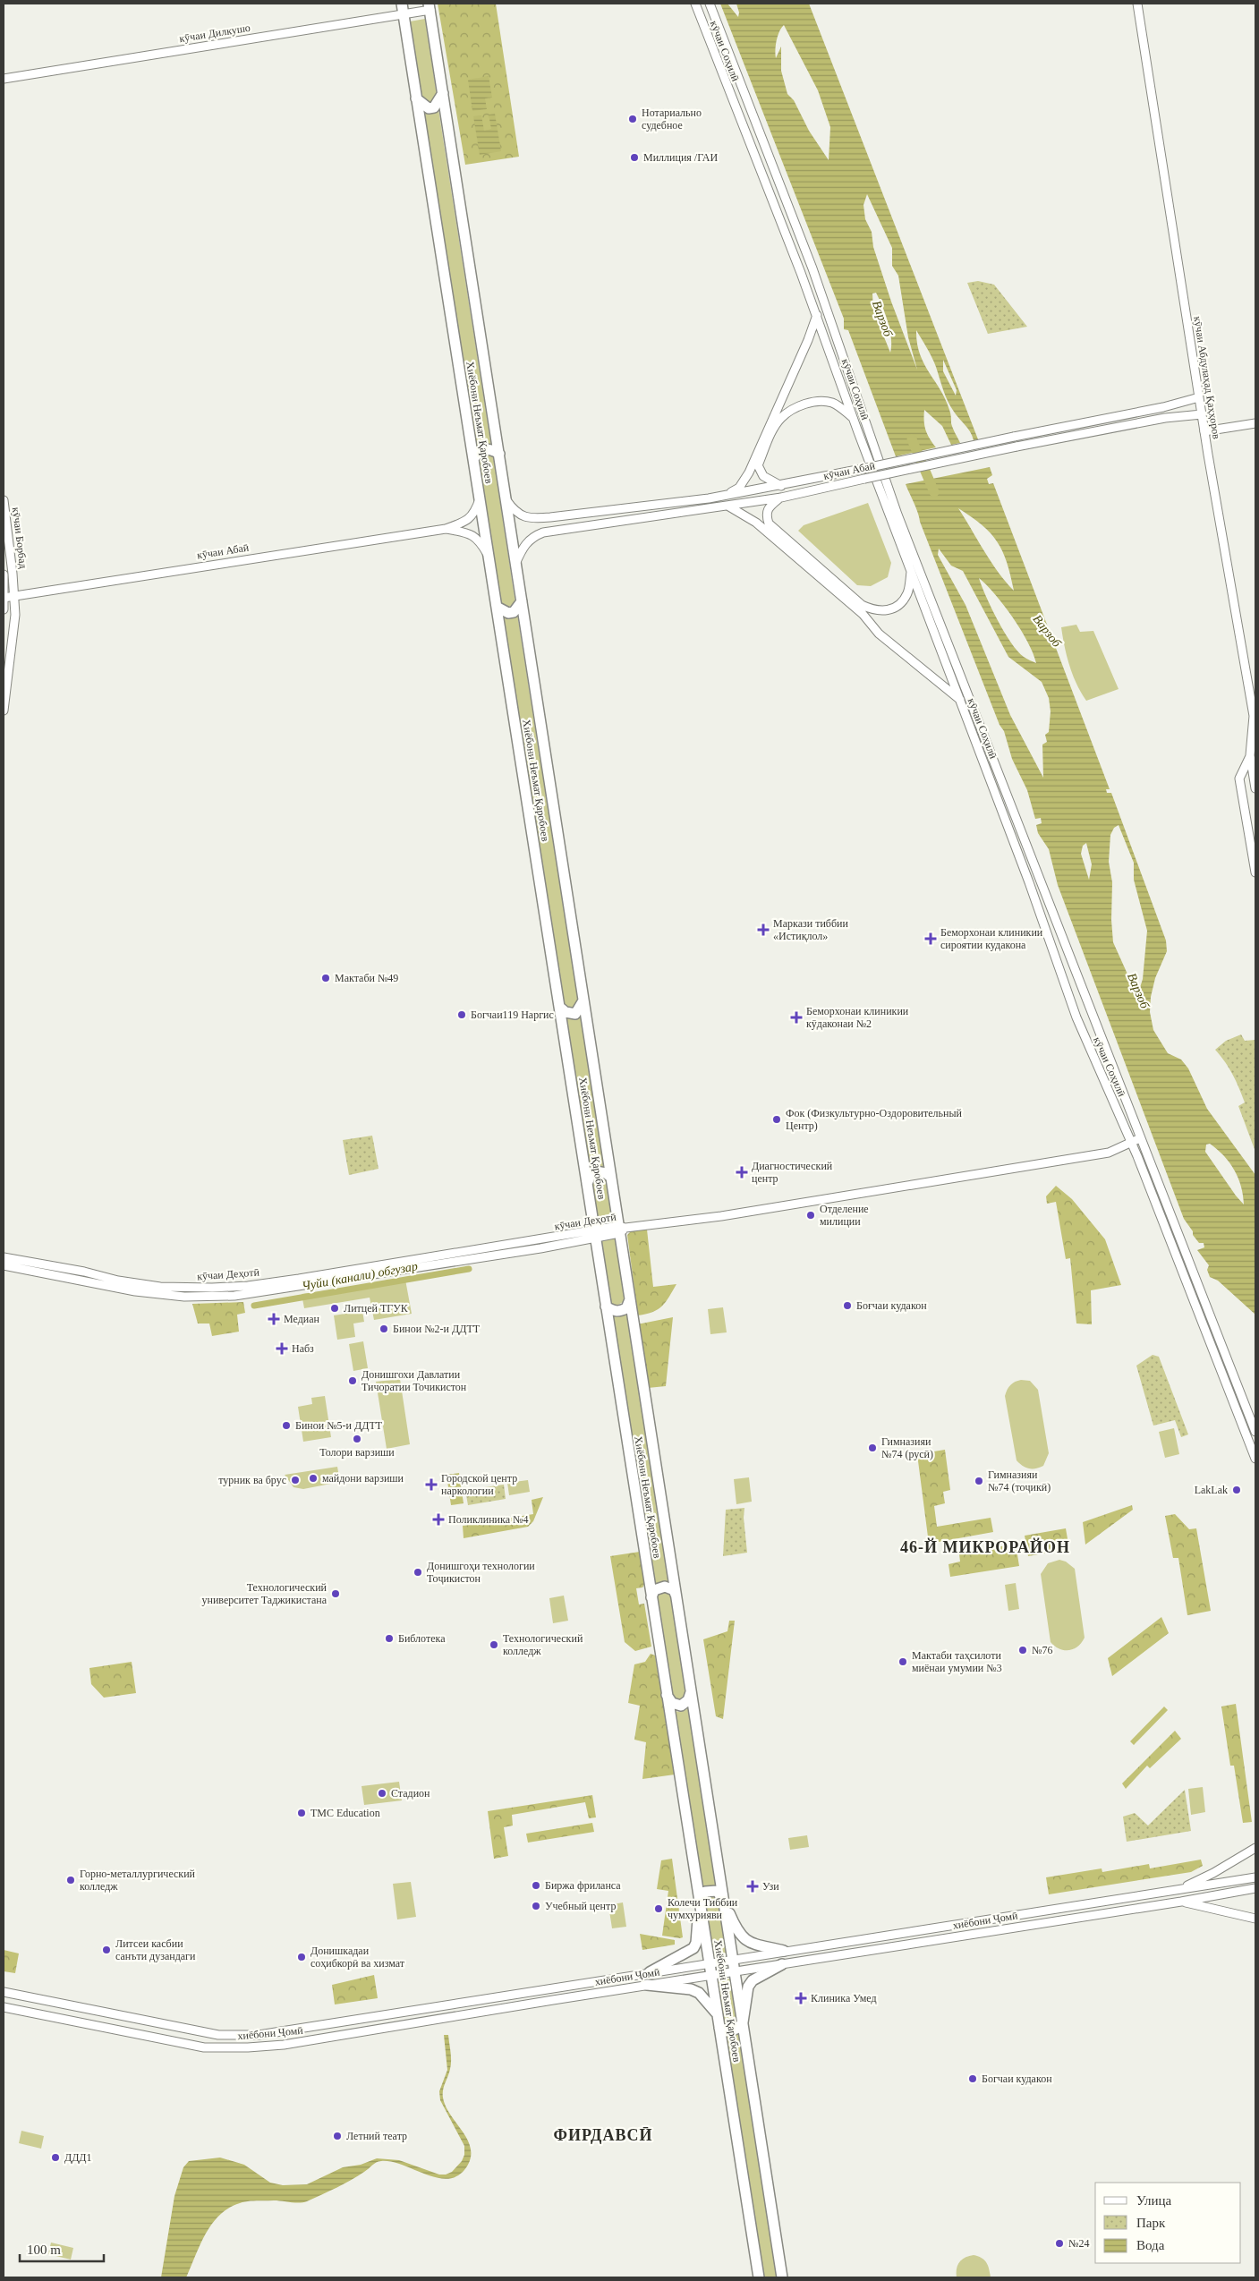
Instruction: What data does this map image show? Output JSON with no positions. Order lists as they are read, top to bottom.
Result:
{
  "streets": {
    "highway": ["Хиёбони Неъмат Қаробоев"],
    "main road": [
      "кӯчаи Дилкушо",
      "кӯчаи Соҳилӣ",
      "кӯчаи Абдулаҳад Қаҳҳоров",
      "кӯчаи Абаӣ",
      "кӯчаи Борбад",
      "кӯчаи Деҳотӣ",
      "хиёбони Ҷомӣ"
    ]
  },
  "crossings": [
    ["кӯчаи Дилкушо", "Хиёбони Неъмат Қаробоев"],
    ["кӯчаи Соҳилӣ", "кӯчаи Деҳотӣ"],
    ["кӯчаи Абдулаҳад Қаҳҳоров", "кӯчаи Абаӣ"],
    ["Хиёбони Неъмат Қаробоев", "кӯчаи Абаӣ"],
    ["Хиёбони Неъмат Қаробоев", "кӯчаи Деҳотӣ"],
    ["Хиёбони Неъмат Қаробоев", "хиёбони Ҷомӣ"],
    ["кӯчаи Абаӣ", "кӯчаи Борбад"]
  ],
  "districts": ["46-Й МИКРОРАЙОН", "ФИРДАВСӢ"],
  "water": ["Варзоб", "Чуйи (канали) обгузар"],
  "places": {
    "other": [
      "Нотариально судебное",
      "Миллиция /ГАИ",
      "Мактаби №49",
      "Богчаи119 Наргис",
      "Фок (Физкультурно-Оздоровительный Центр)",
      "Отделение милиции",
      "Боғчаи кудакон",
      "Литцей ТГУК",
      "Бинои №2-и ДДТТ",
      "Донишгохи Давлатии Тичоратии Точикистон",
      "Бинои №5-и ДДТТ",
      "Толори варзиши",
      "Гимназияи №74 (русӣ)",
      "майдони варзиши",
      "турник ва брус",
      "Гимназияи №74 (тоҷикӣ)",
      "LakLak",
      "Донишгоҳи технологии Тоҷикистон",
      "Технологический университет Таджикистана",
      "Библотека",
      "Технологический колледж",
      "№76",
      "Мактаби таҳсилоти миёнаи умумии №3",
      "Стадион",
      "TMC Education",
      "Горно-металлургический колледж",
      "Биржа фриланса",
      "Учебный центр",
      "Колечи Тиббии чумхурияви",
      "Литсеи касбии санъти дузандаги",
      "Донишкадаи соҳибкорӣ ва хизмат",
      "Богчаи кудакон",
      "Летний театр",
      "ДДД1",
      "№24"
    ],
    "health": [
      "Маркази тиббии «Истиқлол»",
      "Беморхонаи клиникии сироятии кудакона",
      "Беморхонаи клиникии кӯдаконаи №2",
      "Диагностический центр",
      "Медиан",
      "Набз",
      "Городской центр наркологии",
      "Поликлиника №4",
      "Узи",
      "Клиника Умед"
    ]
  },
  "legend": ["Улица", "Парк", "Вода"],
  "scale_bar": "100 m"
}
